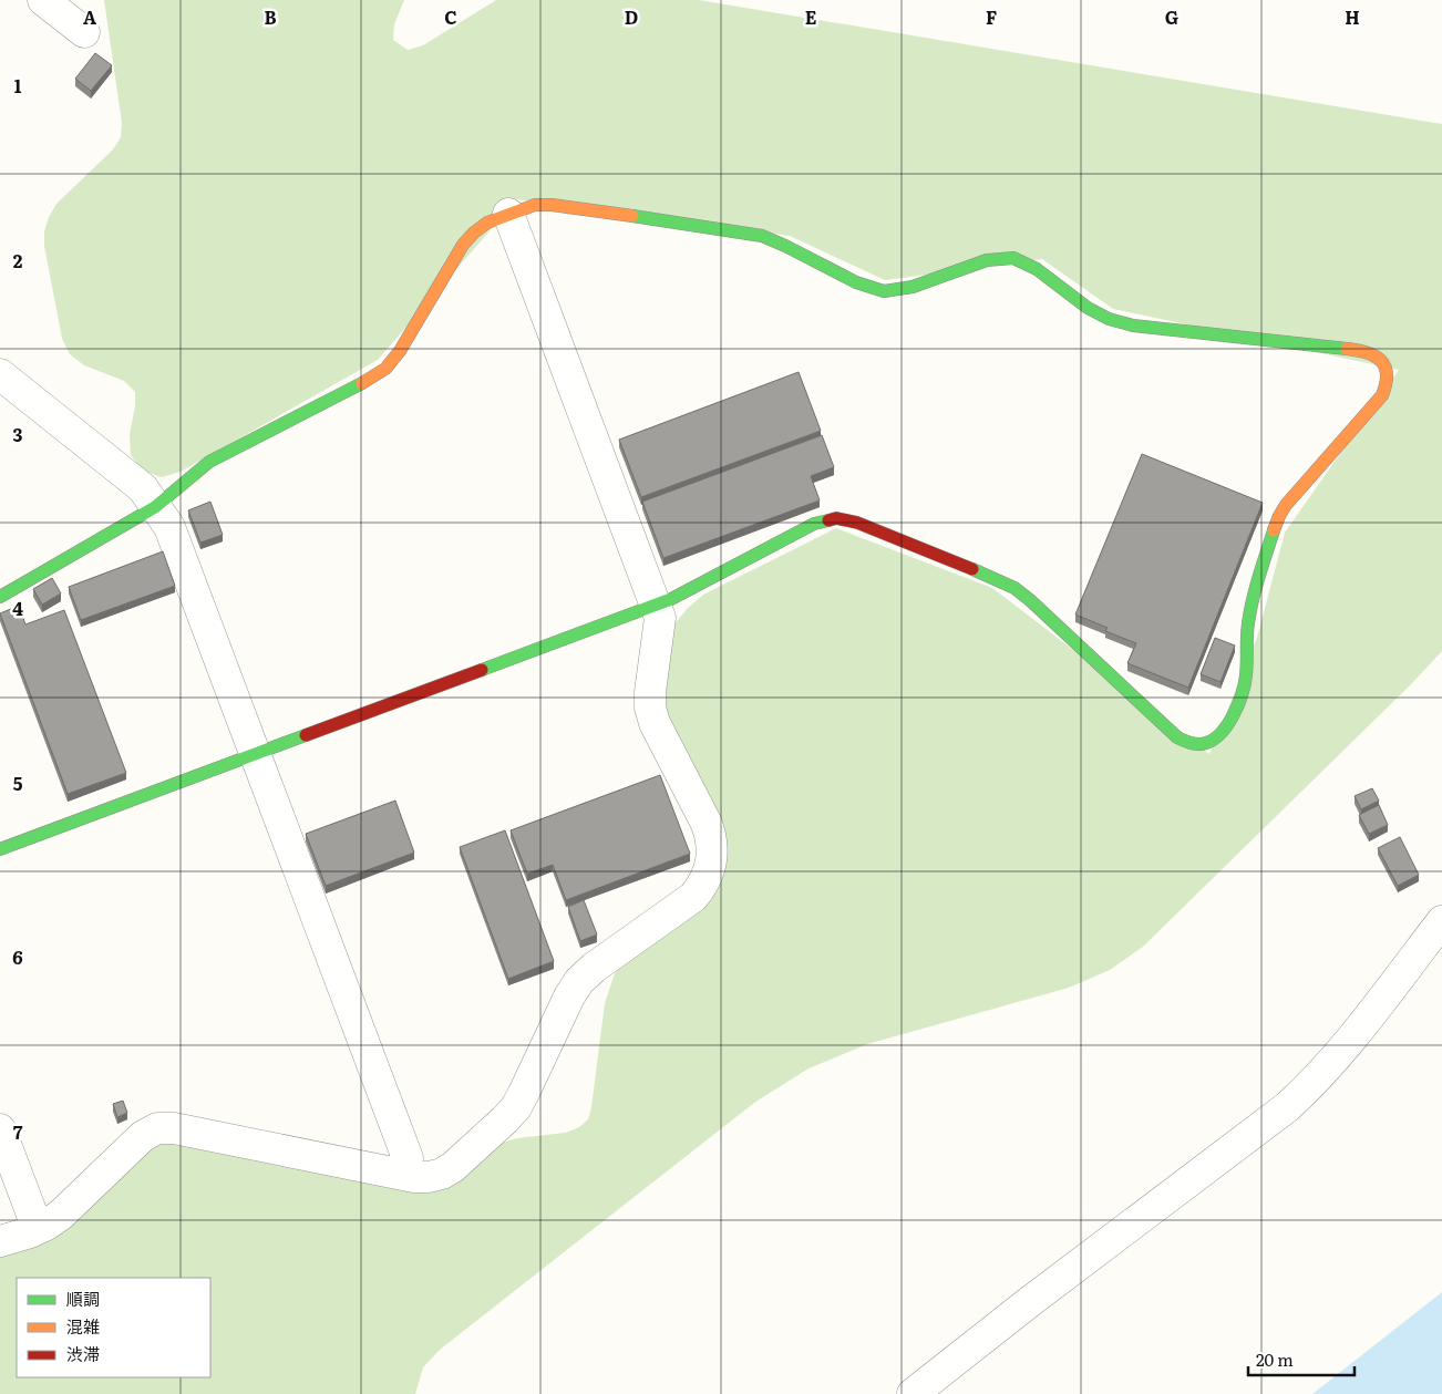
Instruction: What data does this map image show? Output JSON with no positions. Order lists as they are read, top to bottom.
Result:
{
  "legend": ["順調", "混雑", "渋滞"],
  "scale_bar": "20 m",
  "grid": {
    "columns": [
      "A",
      "B",
      "C",
      "D",
      "E",
      "F",
      "G",
      "H"
    ],
    "rows": [
      "1",
      "2",
      "3",
      "4",
      "5",
      "6",
      "7"
    ]
  }
}
